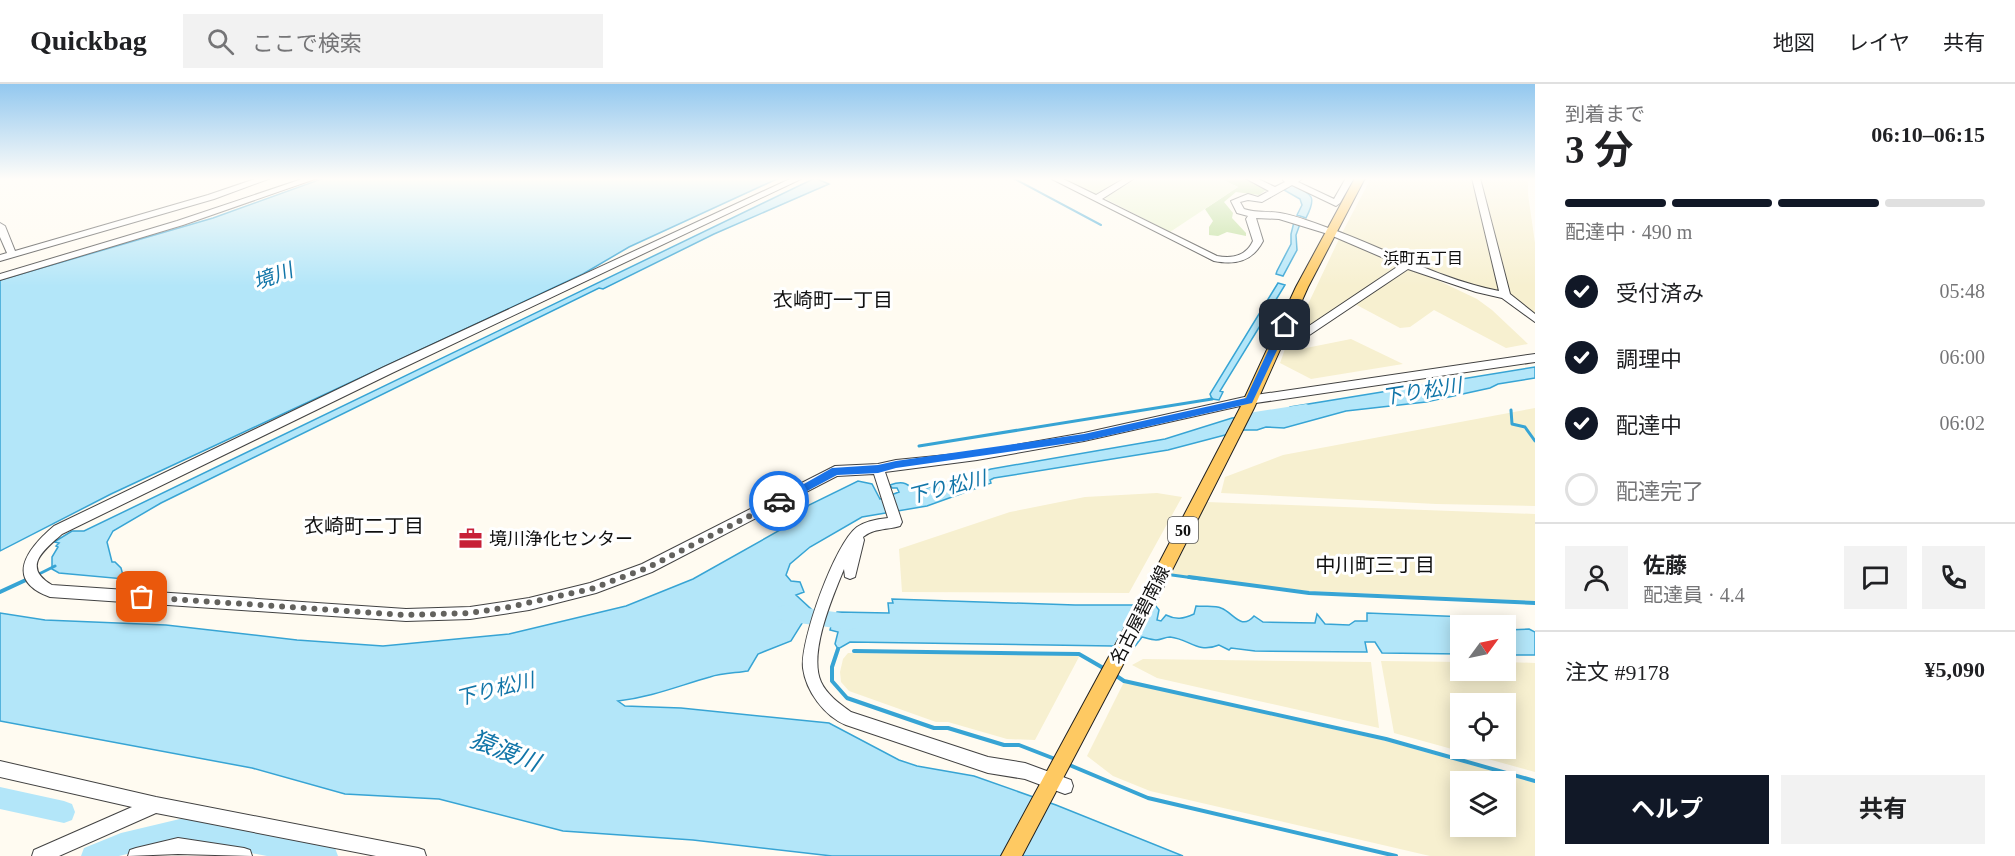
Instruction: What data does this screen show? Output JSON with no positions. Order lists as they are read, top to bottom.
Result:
{
  "streets": {
    "main road": ["50", "名古屋碧南線"]
  },
  "districts": [
    "浜町五丁目",
    "衣崎町一丁目",
    "衣崎町二丁目",
    "中川町三丁目"
  ],
  "water": ["境川", "下り松川", "猿渡川"],
  "places": {
    "office": ["境川浄化センター"]
  },
  "north": "top right",
  "page": {
    "header": "Quickbag",
    "search": "ここで検索",
    "nav": ["地図", "レイヤ", "共有"],
    "heading": ["3 分", "到着まで", "06:10–06:15"],
    "panel": [
      "佐藤",
      "配達員 · 4.4",
      "注文 #9178",
      "¥5,090"
    ],
    "bar": "配達中 · 490 m",
    "list": [
      ["受付済み", "05:48"],
      ["調理中", "06:00"],
      ["配達中", "06:02"],
      "配達完了"
    ],
    "buttons": ["ヘルプ", "共有"]
  }
}
